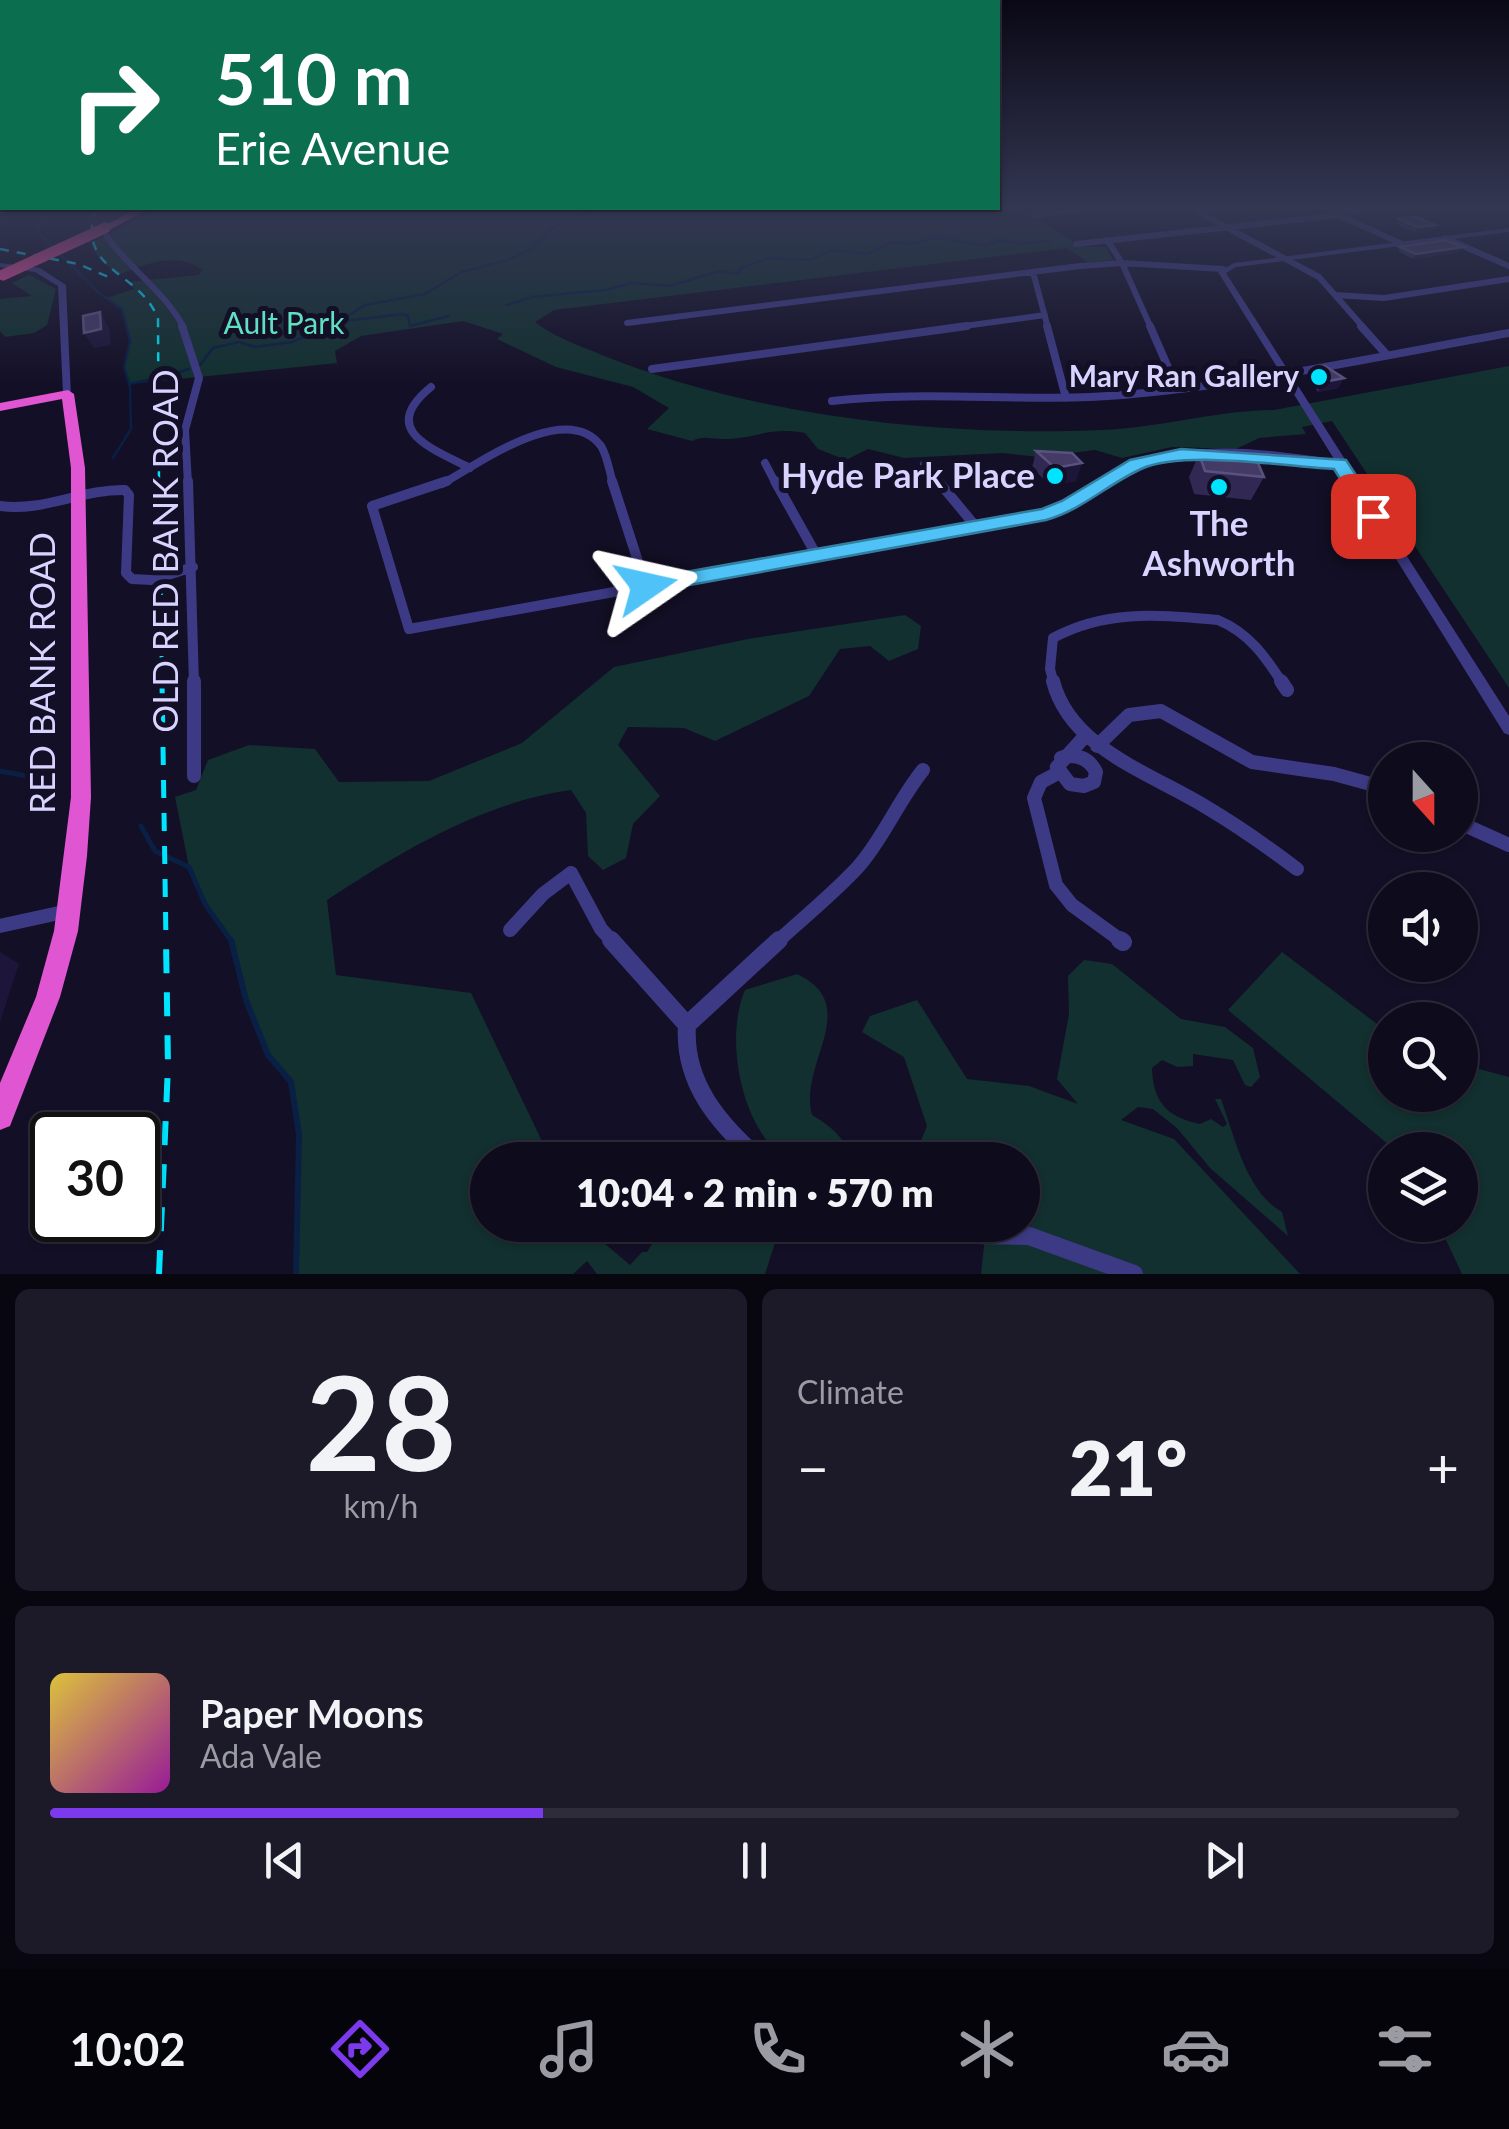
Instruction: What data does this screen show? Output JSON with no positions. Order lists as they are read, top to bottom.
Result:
{
  "streets": {
    "highway": ["RED BANK ROAD"],
    "street": ["OLD RED BANK ROAD"]
  },
  "parks": ["Ault Park"],
  "places": ["Mary Ran Gallery", "Hyde Park Place", "The Ashworth"],
  "north": "bottom",
  "page": {
    "turn": ["510 m", "Erie Avenue"],
    "limit": "30",
    "trip": "10:04 · 2 min · 570 m",
    "tile": [
      ["28", "km/h"],
      "Climate"
    ],
    "heat": ["−", "21°", "+"],
    "song": ["Paper Moons", "Ada Vale"],
    "tabs": "10:02"
  }
}
